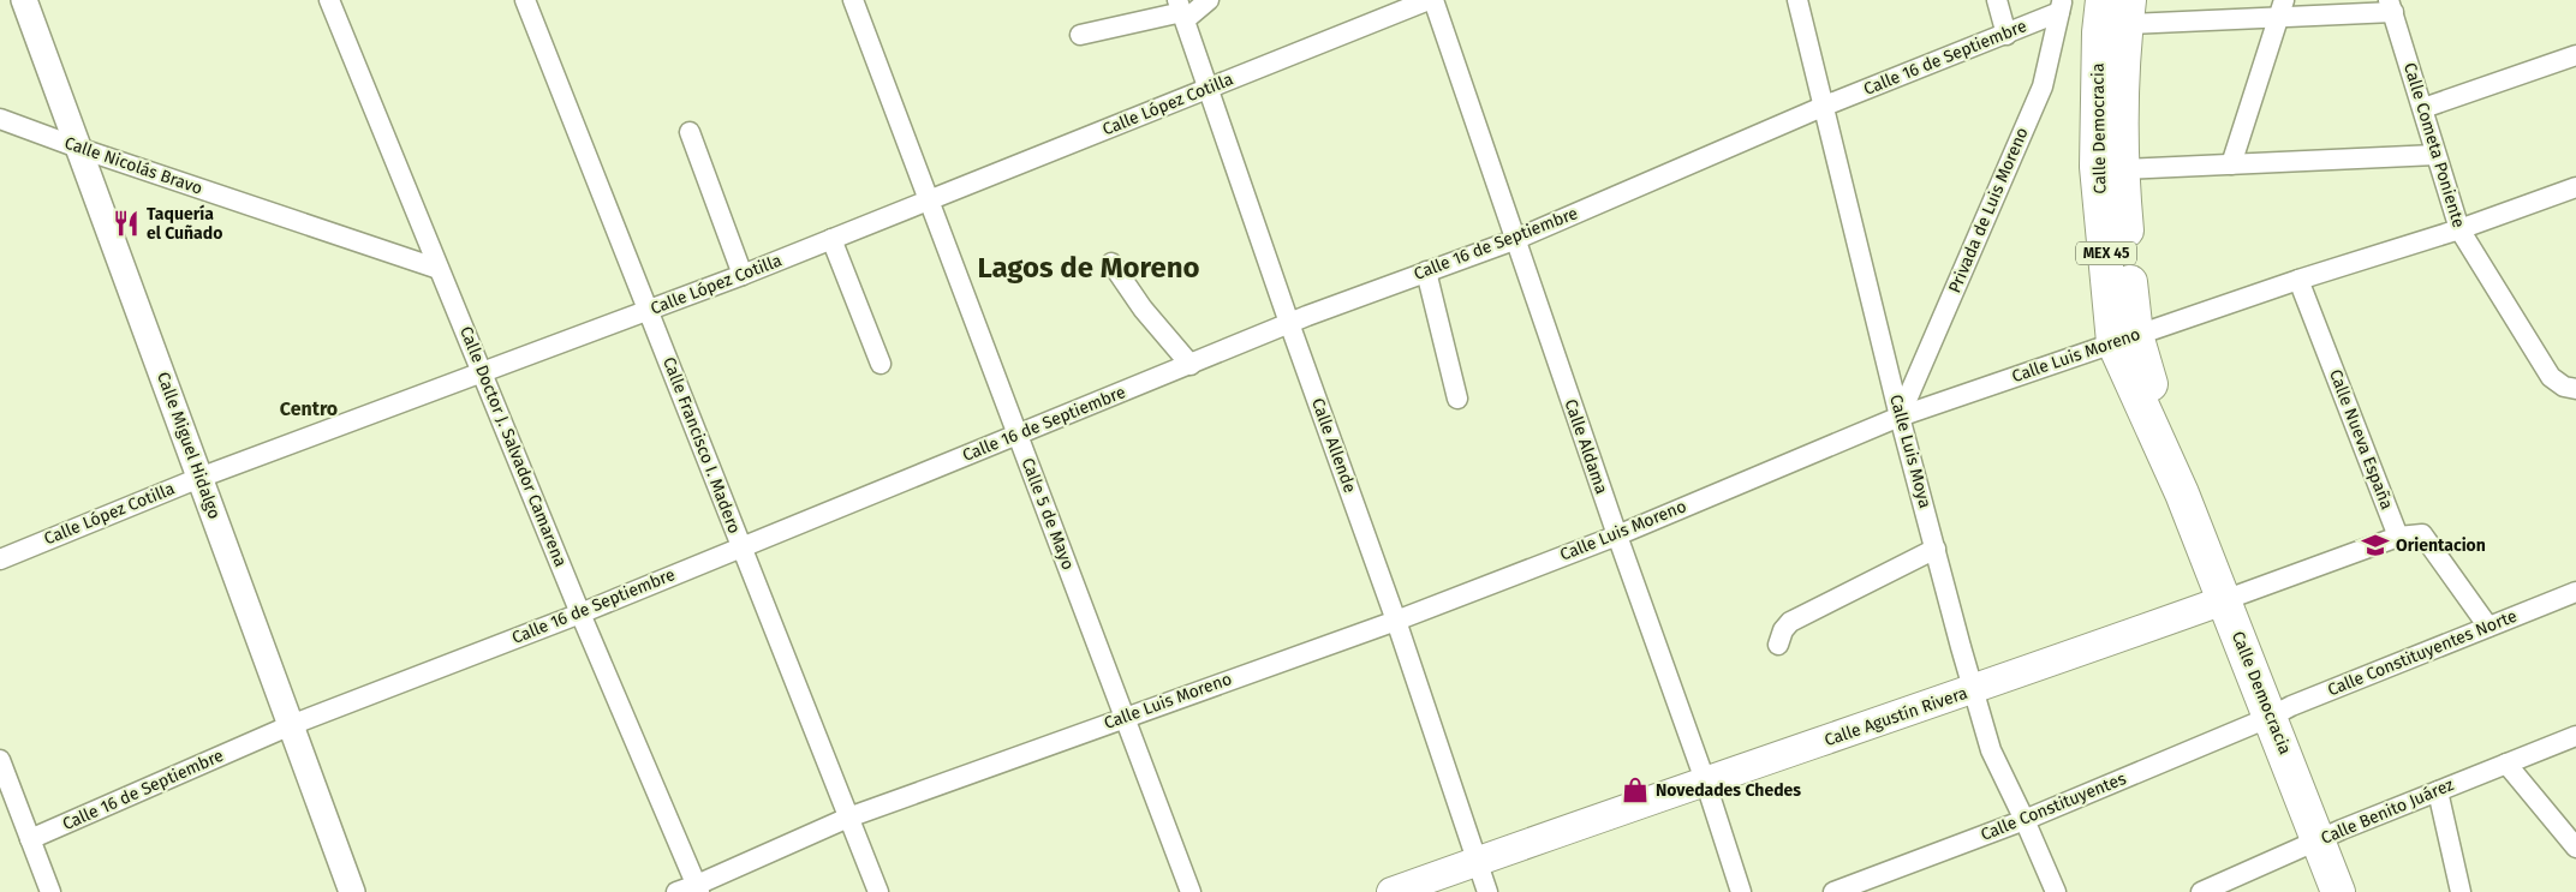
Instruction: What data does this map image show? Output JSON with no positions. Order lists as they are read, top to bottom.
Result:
{
  "streets": {
    "highway": ["Calle Democracia", "MEX 45"],
    "main road": ["Calle Agustín Rivera"],
    "street": [
      "Calle 16 de Septiembre",
      "Calle López Cotilla",
      "Calle Cometa Poniente",
      "Calle Nicolás Bravo",
      "Privada de Luis Moreno",
      "Calle Luis Moreno",
      "Calle Nueva España",
      "Calle Miguel Hidalgo",
      "Calle Francisco I. Madero",
      "Calle Allende",
      "Calle Doctor J. Salvador Camarena",
      "Calle Aldama",
      "Calle Luis Moya",
      "Calle 5 de Mayo",
      "Calle Constituyentes Norte",
      "Calle Constituyentes",
      "Calle Benito Juárez"
    ]
  },
  "crossings": [
    ["Calle 16 de Septiembre", "Privada de Luis Moreno"],
    ["Calle 16 de Septiembre", "Calle Miguel Hidalgo"],
    ["Calle 16 de Septiembre", "Calle Francisco I. Madero"],
    ["Calle 16 de Septiembre", "Calle Allende"],
    ["Calle 16 de Septiembre", "Calle Doctor J. Salvador Camarena"],
    ["Calle 16 de Septiembre", "Calle Aldama"],
    ["Calle 16 de Septiembre", "Calle Luis Moya"],
    ["Calle 16 de Septiembre", "Calle 5 de Mayo"],
    ["Calle López Cotilla", "Calle Miguel Hidalgo"],
    ["Calle López Cotilla", "Calle Francisco I. Madero"],
    ["Calle López Cotilla", "Calle Allende"],
    ["Calle López Cotilla", "Calle Doctor J. Salvador Camarena"],
    ["Calle López Cotilla", "Calle 5 de Mayo"],
    ["Calle Democracia", "Calle Luis Moreno"],
    ["Calle Democracia", "Calle Constituyentes Norte"],
    ["Calle Democracia", "Calle Agustín Rivera"],
    ["Calle Democracia", "Calle Constituyentes"],
    ["Calle Democracia", "Calle Benito Juárez"],
    ["Calle Cometa Poniente", "Calle Luis Moreno"],
    ["Calle Nicolás Bravo", "Calle Miguel Hidalgo"],
    ["Calle Nicolás Bravo", "Calle Doctor J. Salvador Camarena"],
    ["Privada de Luis Moreno", "Calle Luis Moreno"],
    ["Privada de Luis Moreno", "Calle Luis Moya"],
    ["Calle Luis Moreno", "Calle Nueva España"],
    ["Calle Luis Moreno", "Calle Francisco I. Madero"],
    ["Calle Luis Moreno", "Calle Allende"],
    ["Calle Luis Moreno", "Calle Doctor J. Salvador Camarena"],
    ["Calle Luis Moreno", "Calle Aldama"],
    ["Calle Luis Moreno", "Calle Luis Moya"],
    ["Calle Luis Moreno", "Calle 5 de Mayo"],
    ["Calle Nueva España", "Calle Agustín Rivera"],
    ["Calle Allende", "Calle Agustín Rivera"],
    ["Calle Aldama", "Calle Agustín Rivera"],
    ["Calle Luis Moya", "Calle Agustín Rivera"],
    ["Calle Luis Moya", "Calle Constituyentes"],
    ["Calle Constituyentes Norte", "Calle Constituyentes"]
  ],
  "districts": ["Lagos de Moreno", "Centro"],
  "places": {
    "restaurant": ["Taquería el Cuñado"],
    "school or university": ["Orientacion"],
    "shop": ["Novedades Chedes"]
  }
}
